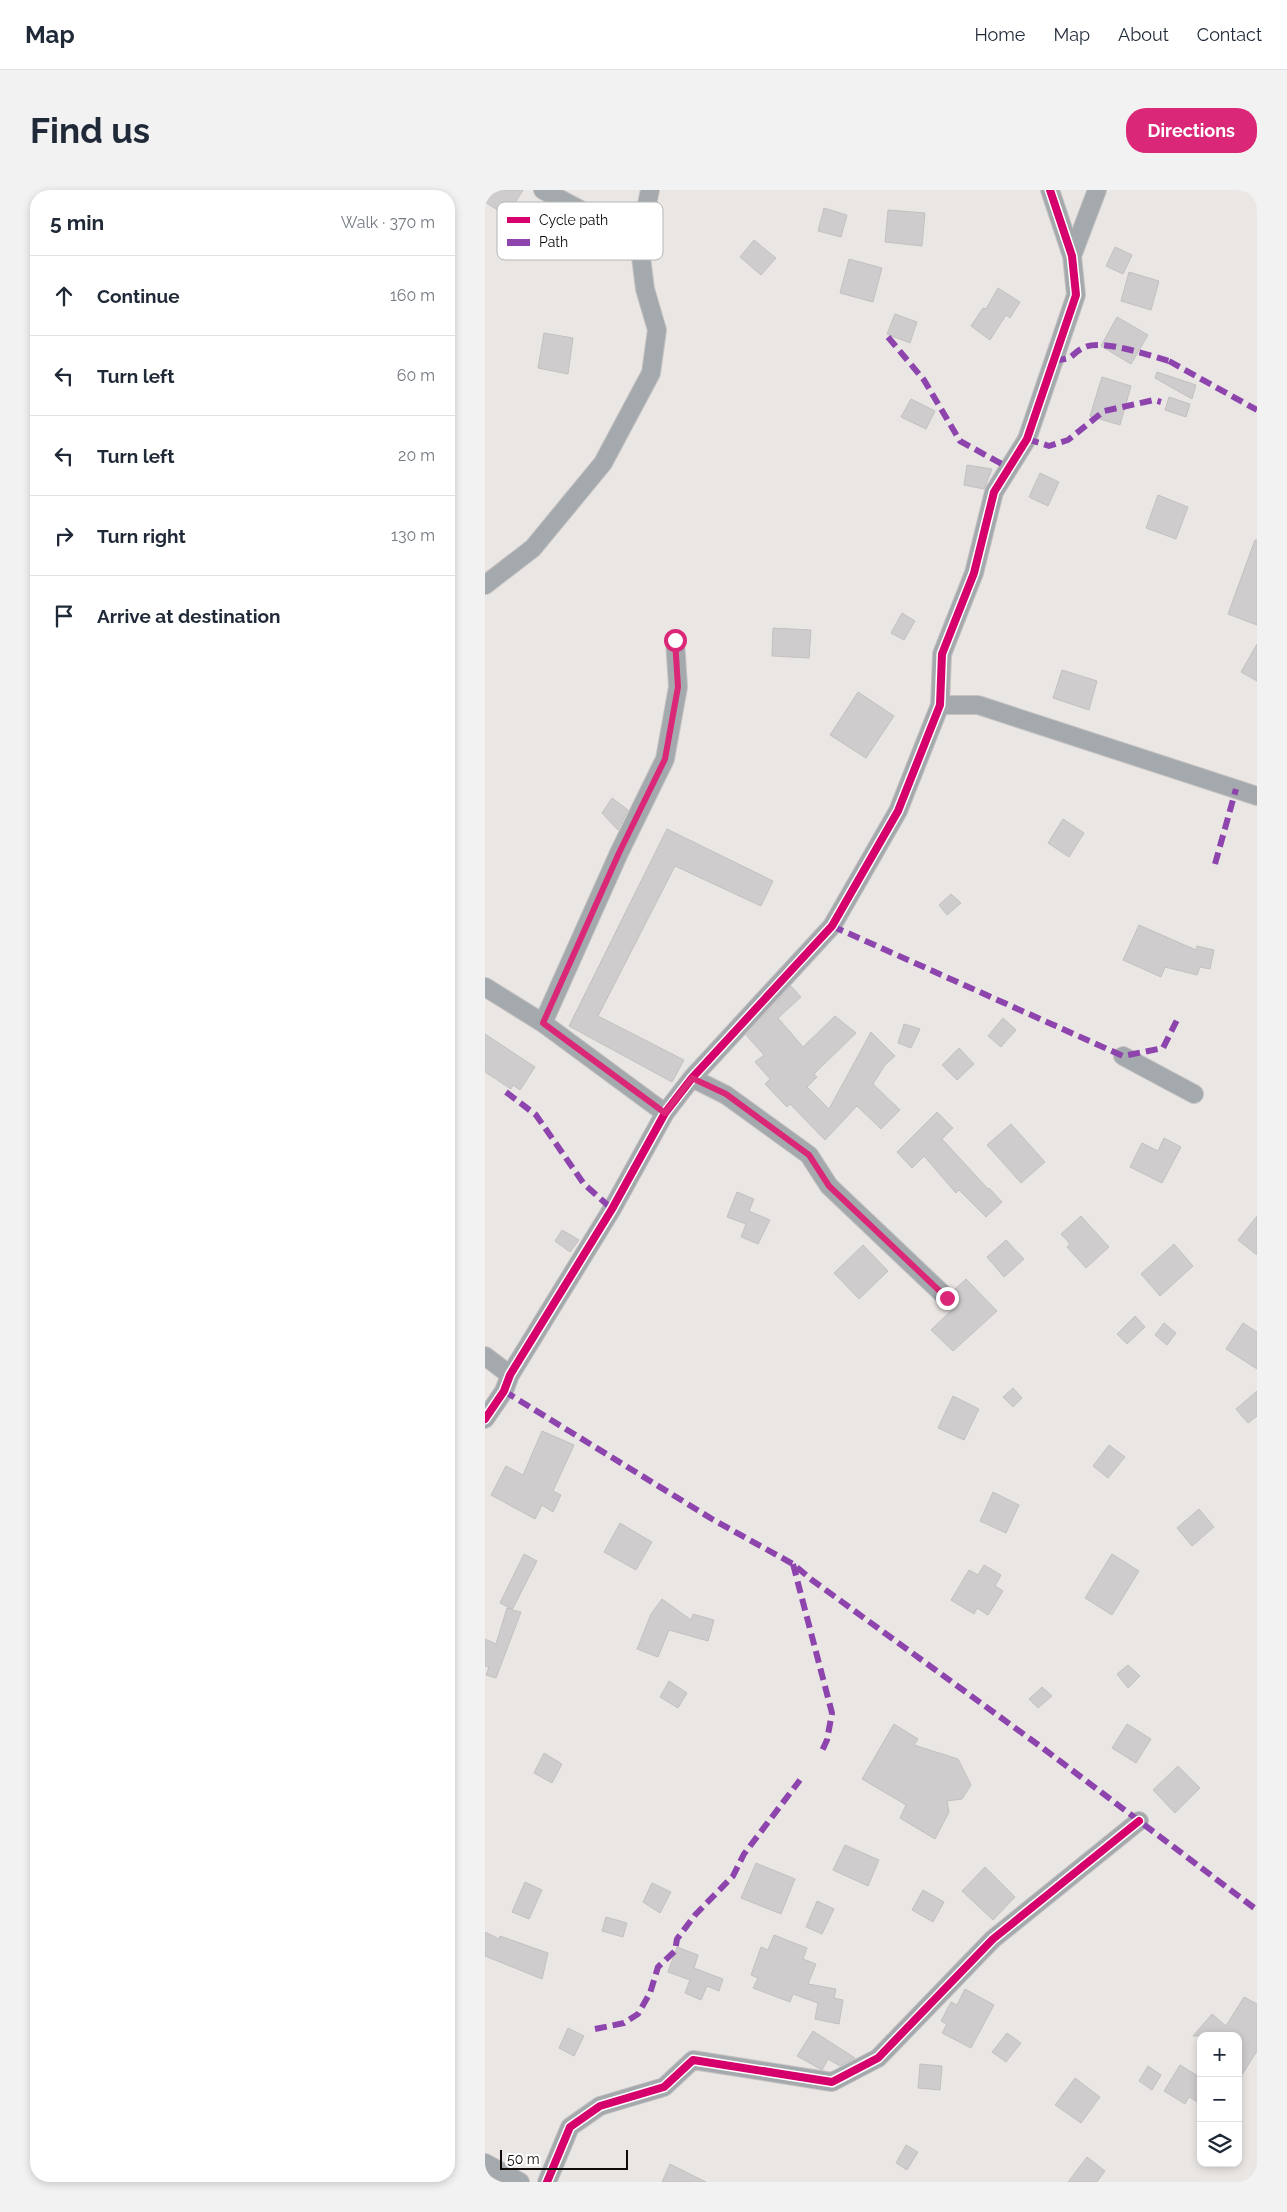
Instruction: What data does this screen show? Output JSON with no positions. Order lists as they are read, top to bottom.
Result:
{
  "legend": ["Cycle path", "Path"],
  "scale_bar": "50 m",
  "page": {
    "header": "Map",
    "nav": [
      "Home",
      "Map",
      "About",
      "Contact"
    ],
    "buttons": "Directions",
    "title": "Find us",
    "heading": ["5 min", "Walk · 370 m"],
    "list": [
      ["Continue", "160 m"],
      ["Turn left", "60 m"],
      ["Turn left", "20 m"],
      ["Turn right", "130 m"],
      "Arrive at destination"
    ],
    "map_buttons": ["+", "−"],
    "scale": "50 m"
  }
}
